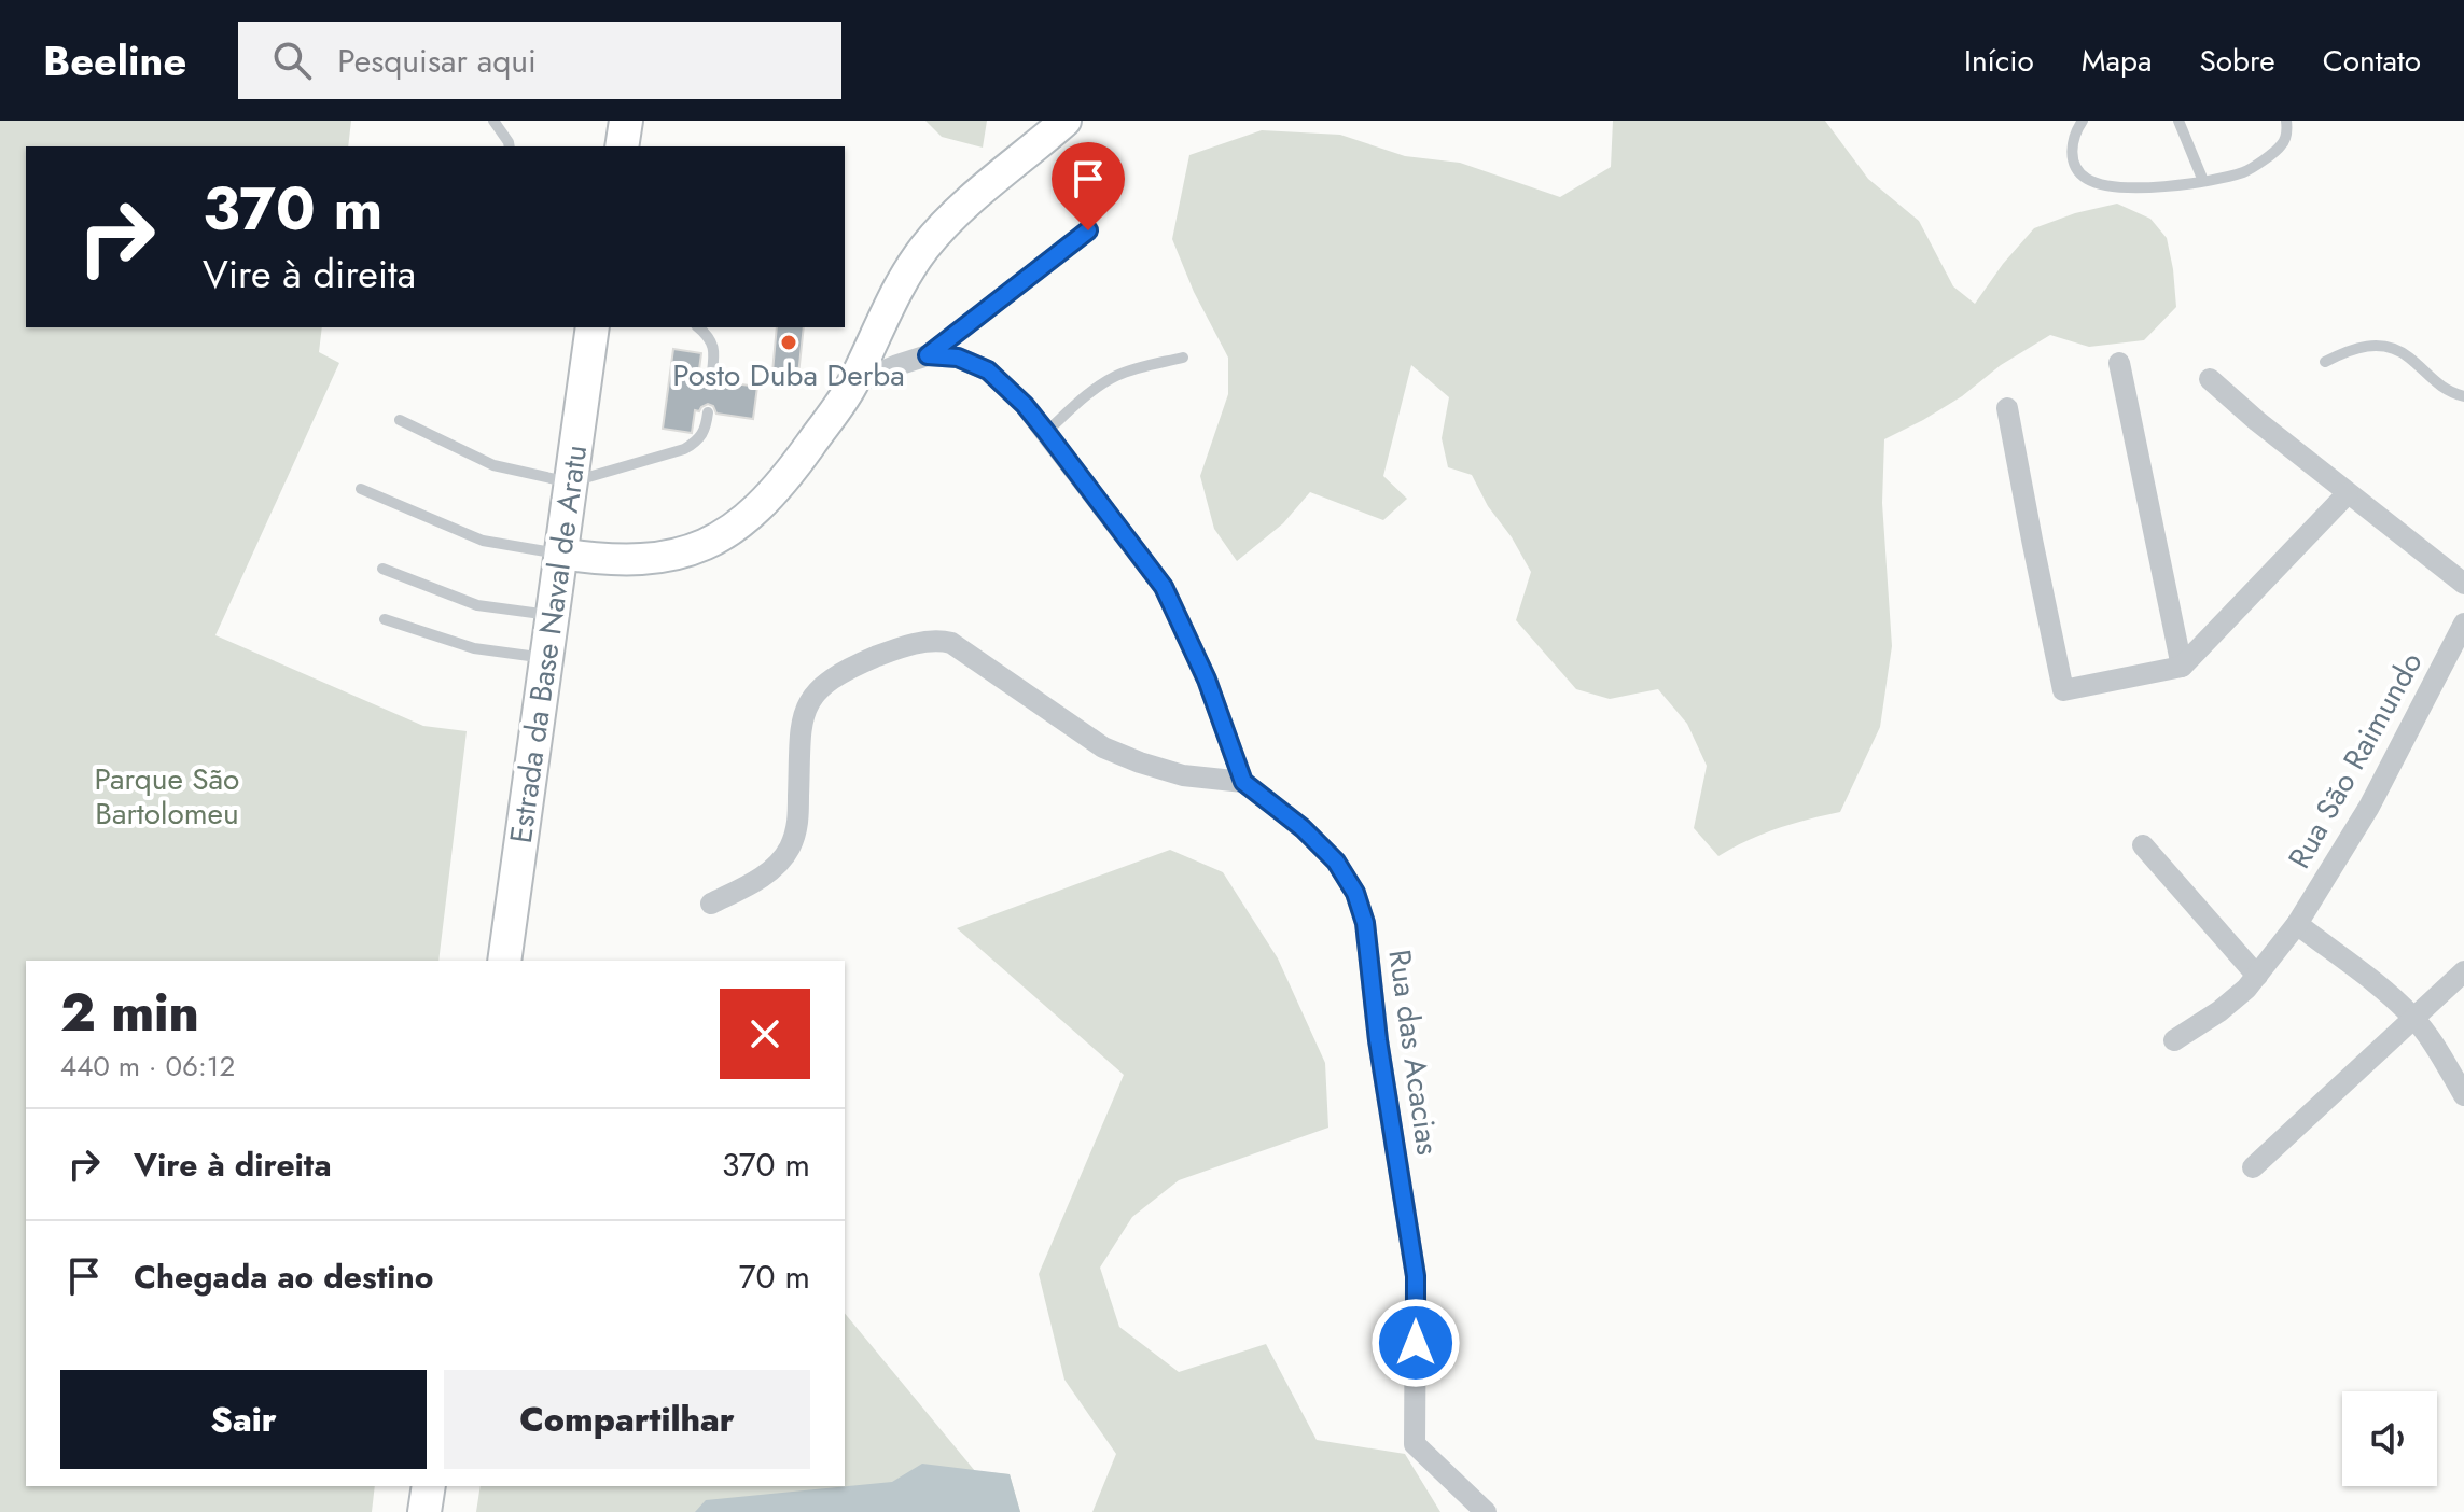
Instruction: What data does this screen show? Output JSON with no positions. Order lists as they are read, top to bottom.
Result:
{
  "streets": {
    "main road": ["Estrada da Base Naval de Aratu"],
    "street": ["Rua São Raimundo", "Rua das Acacias"]
  },
  "parks": ["Parque São Bartolomeu"],
  "places": ["Posto Duba Derba"],
  "page": {
    "header": "Beeline",
    "search": "Pesquisar aqui",
    "nav": [
      "Início",
      "Mapa",
      "Sobre",
      "Contato"
    ],
    "turn": ["370 m", "Vire à direita"],
    "heading": ["2 min", "440 m · 06:12"],
    "list": [
      {
        "name": "Vire à direita",
        "value": "370 m"
      },
      {
        "name": "Chegada ao destino",
        "value": "70 m"
      }
    ],
    "buttons": ["Sair", "Compartilhar"]
  }
}
